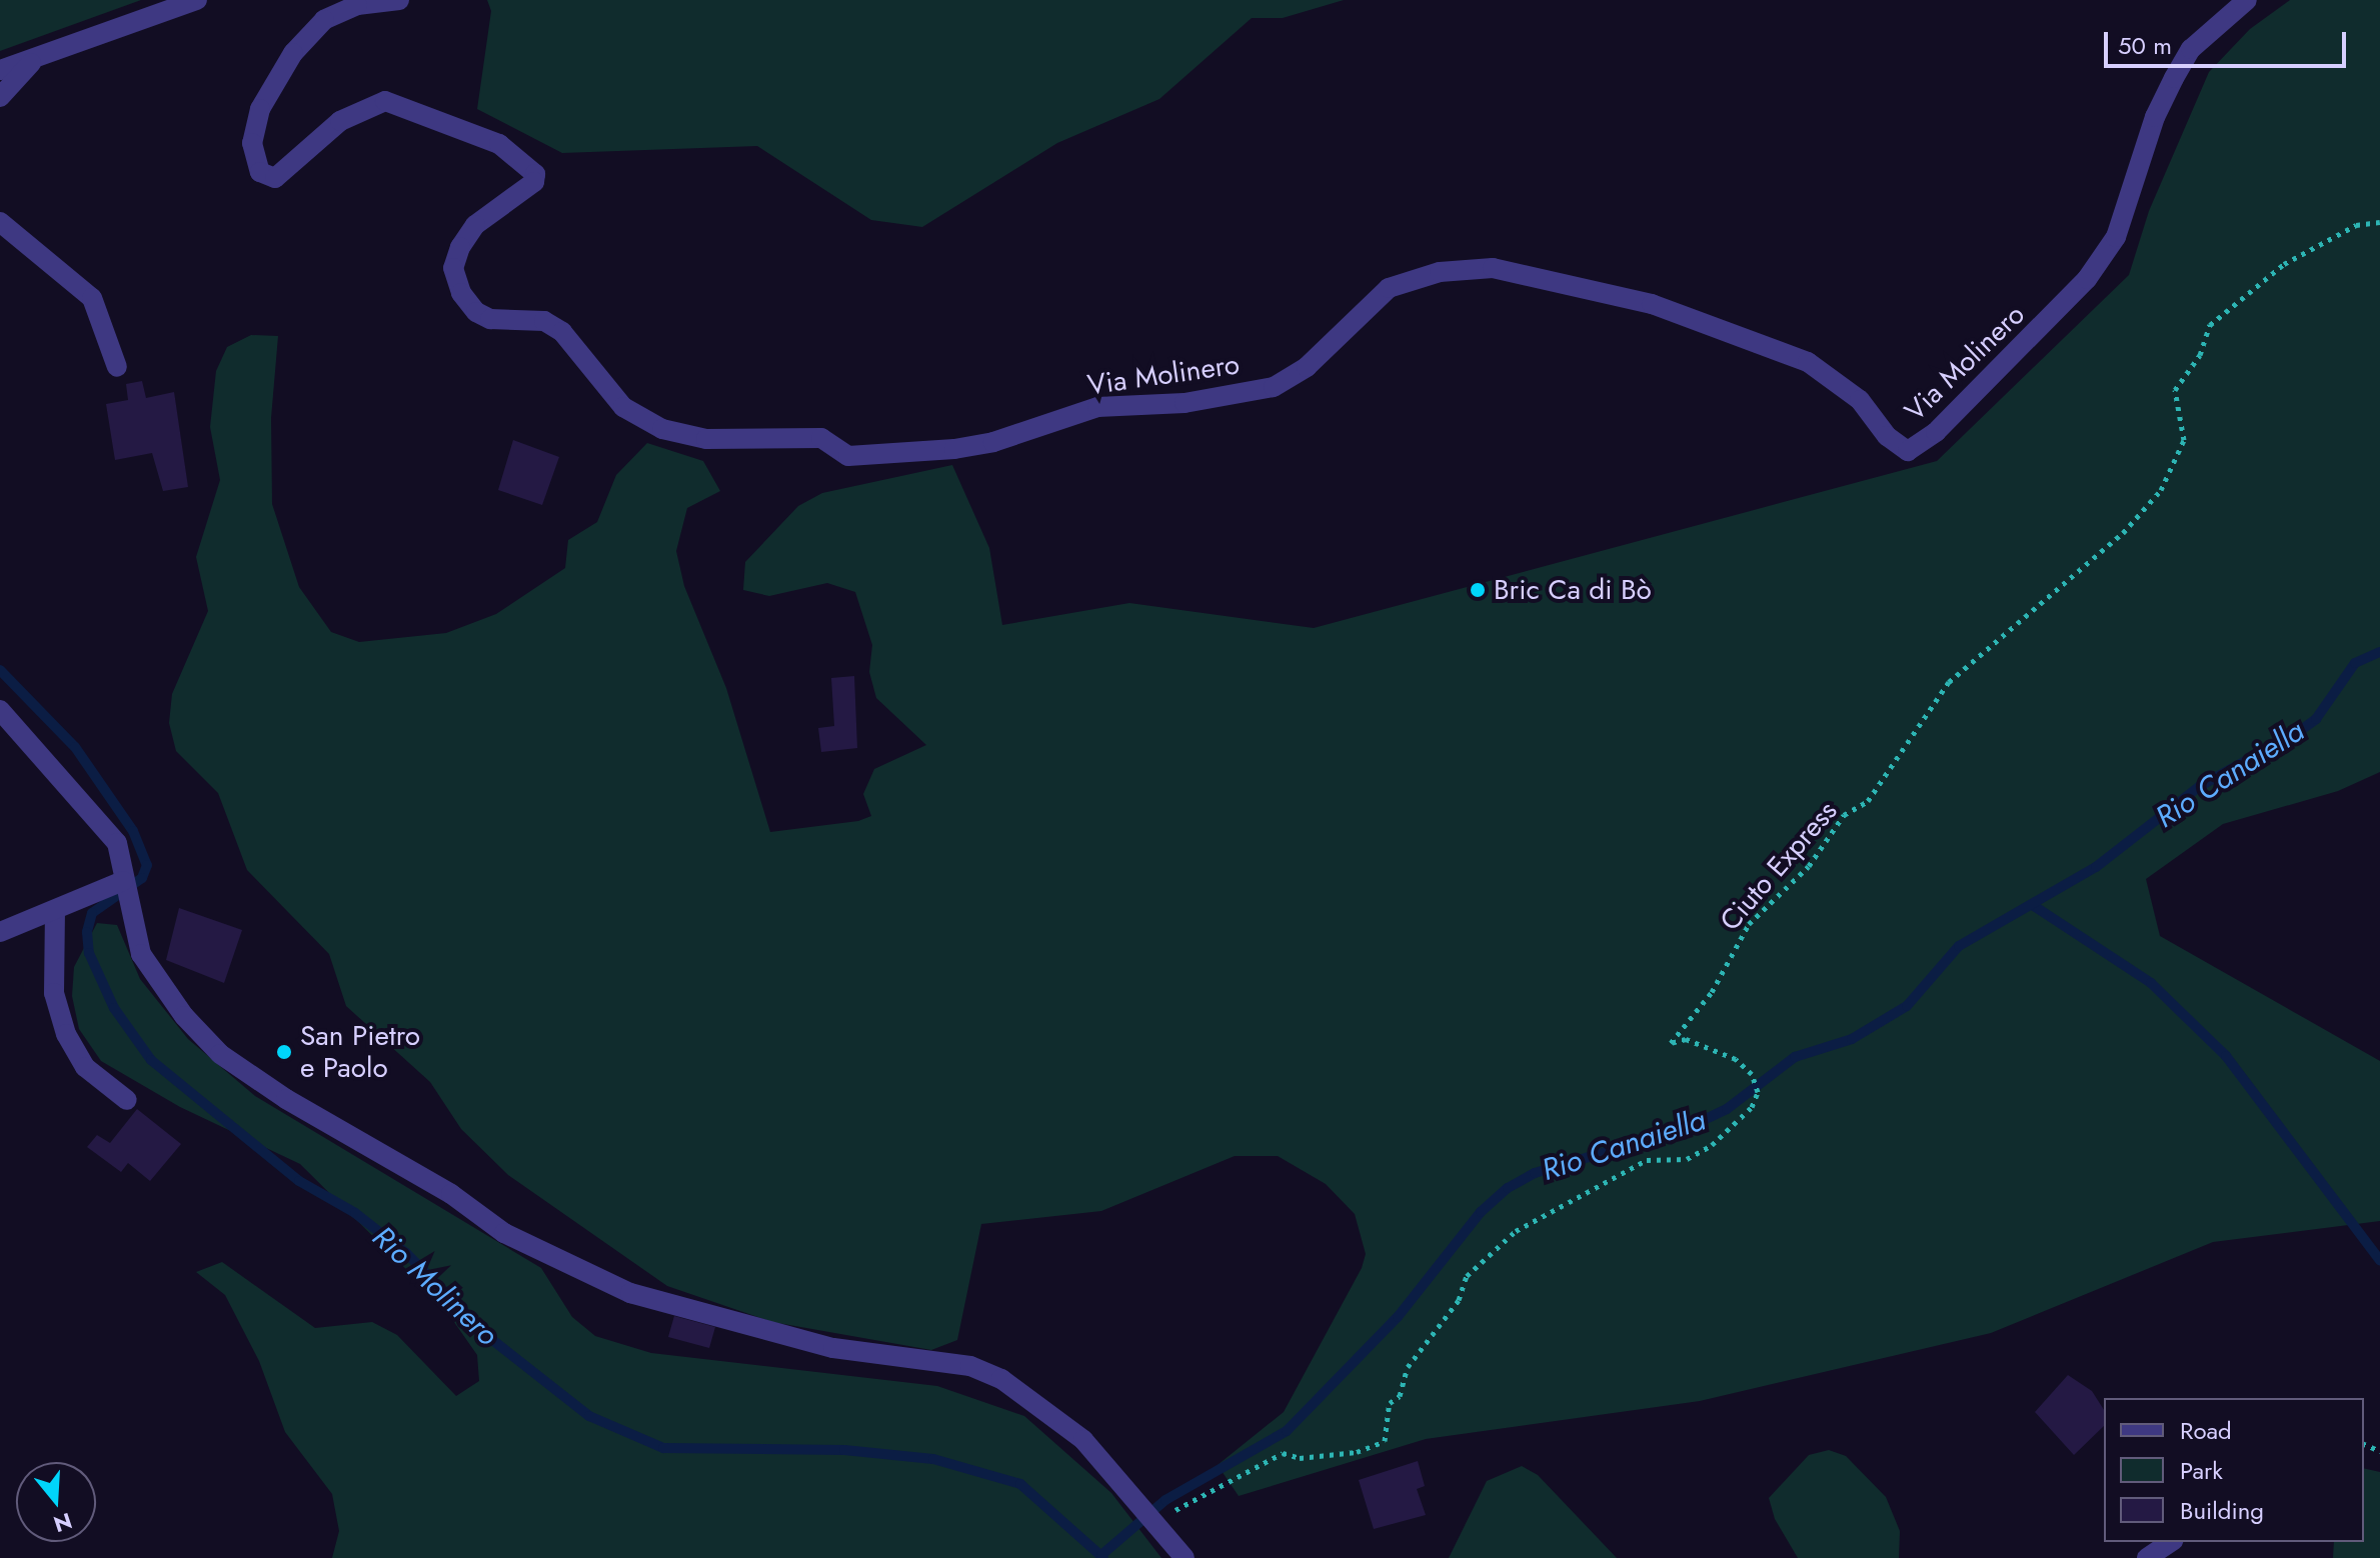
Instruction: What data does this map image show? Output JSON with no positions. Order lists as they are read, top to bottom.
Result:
{
  "streets": {
    "street": ["Via Molinero"],
    "path": ["Ciuto Express"]
  },
  "water": ["Rio Canaiella", "Rio Molinero"],
  "places": ["Bric Ca di Bò", "San Pietro e Paolo"],
  "legend": ["Road", "Park", "Building"],
  "scale_bar": "50 m",
  "north": "bottom"
}
